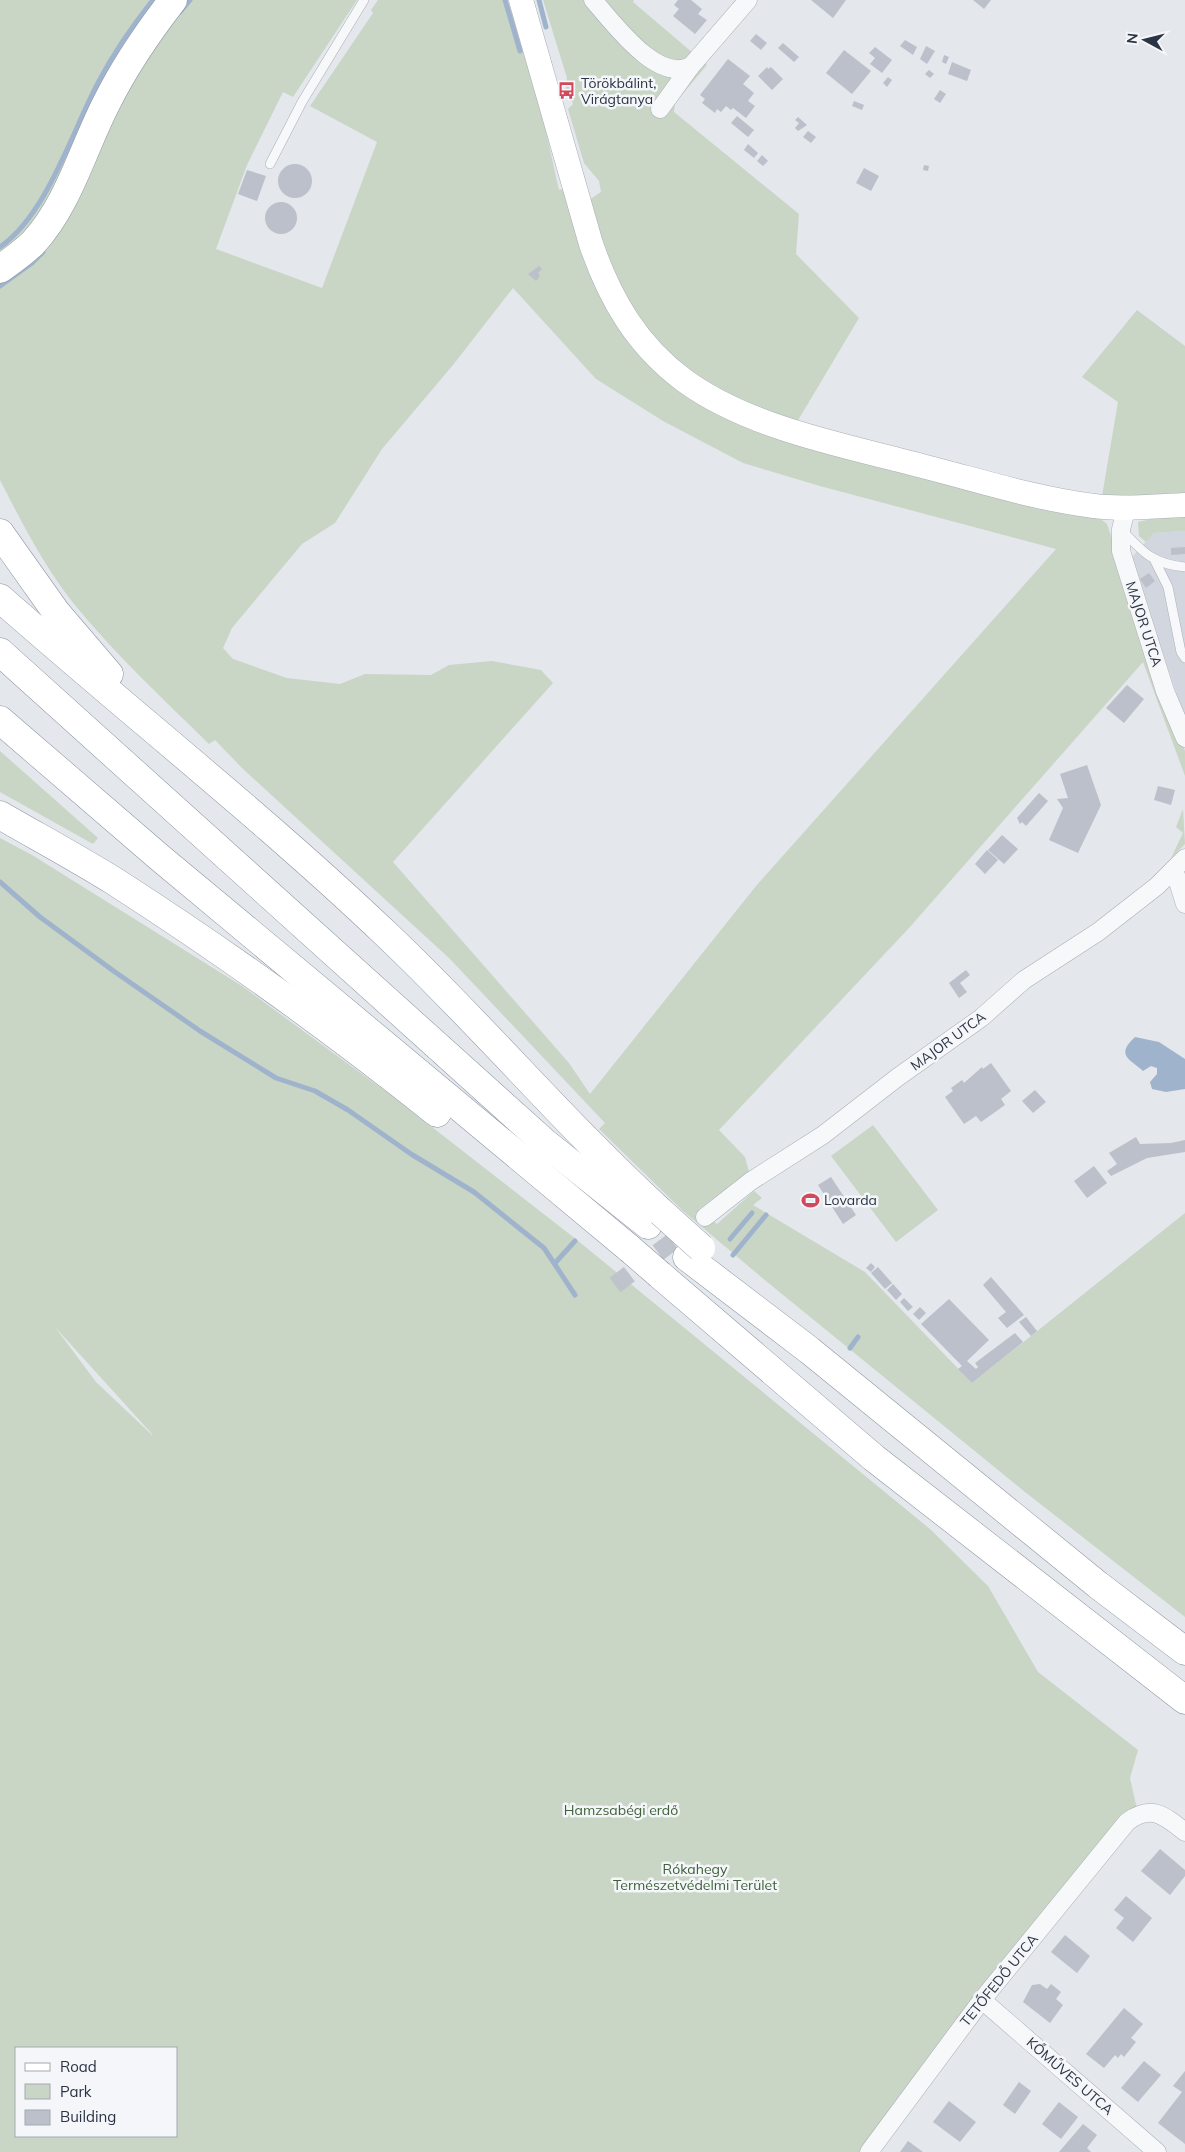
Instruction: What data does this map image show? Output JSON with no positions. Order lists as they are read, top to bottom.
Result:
{
  "streets": {
    "street": ["MAJOR UTCA", "TETŐFEDŐ UTCA", "KŐMŰVES UTCA"]
  },
  "crossings": [
    ["TETŐFEDŐ UTCA", "KŐMŰVES UTCA"]
  ],
  "parks": ["Hamzsabégi erdő", "Rókahegy Természetvédelmi Terület"],
  "places": {
    "bus stop": ["Törökbálint, Virágtanya"],
    "sports": ["Lovarda"]
  },
  "legend": ["Road", "Park", "Building"],
  "north": "left"
}
